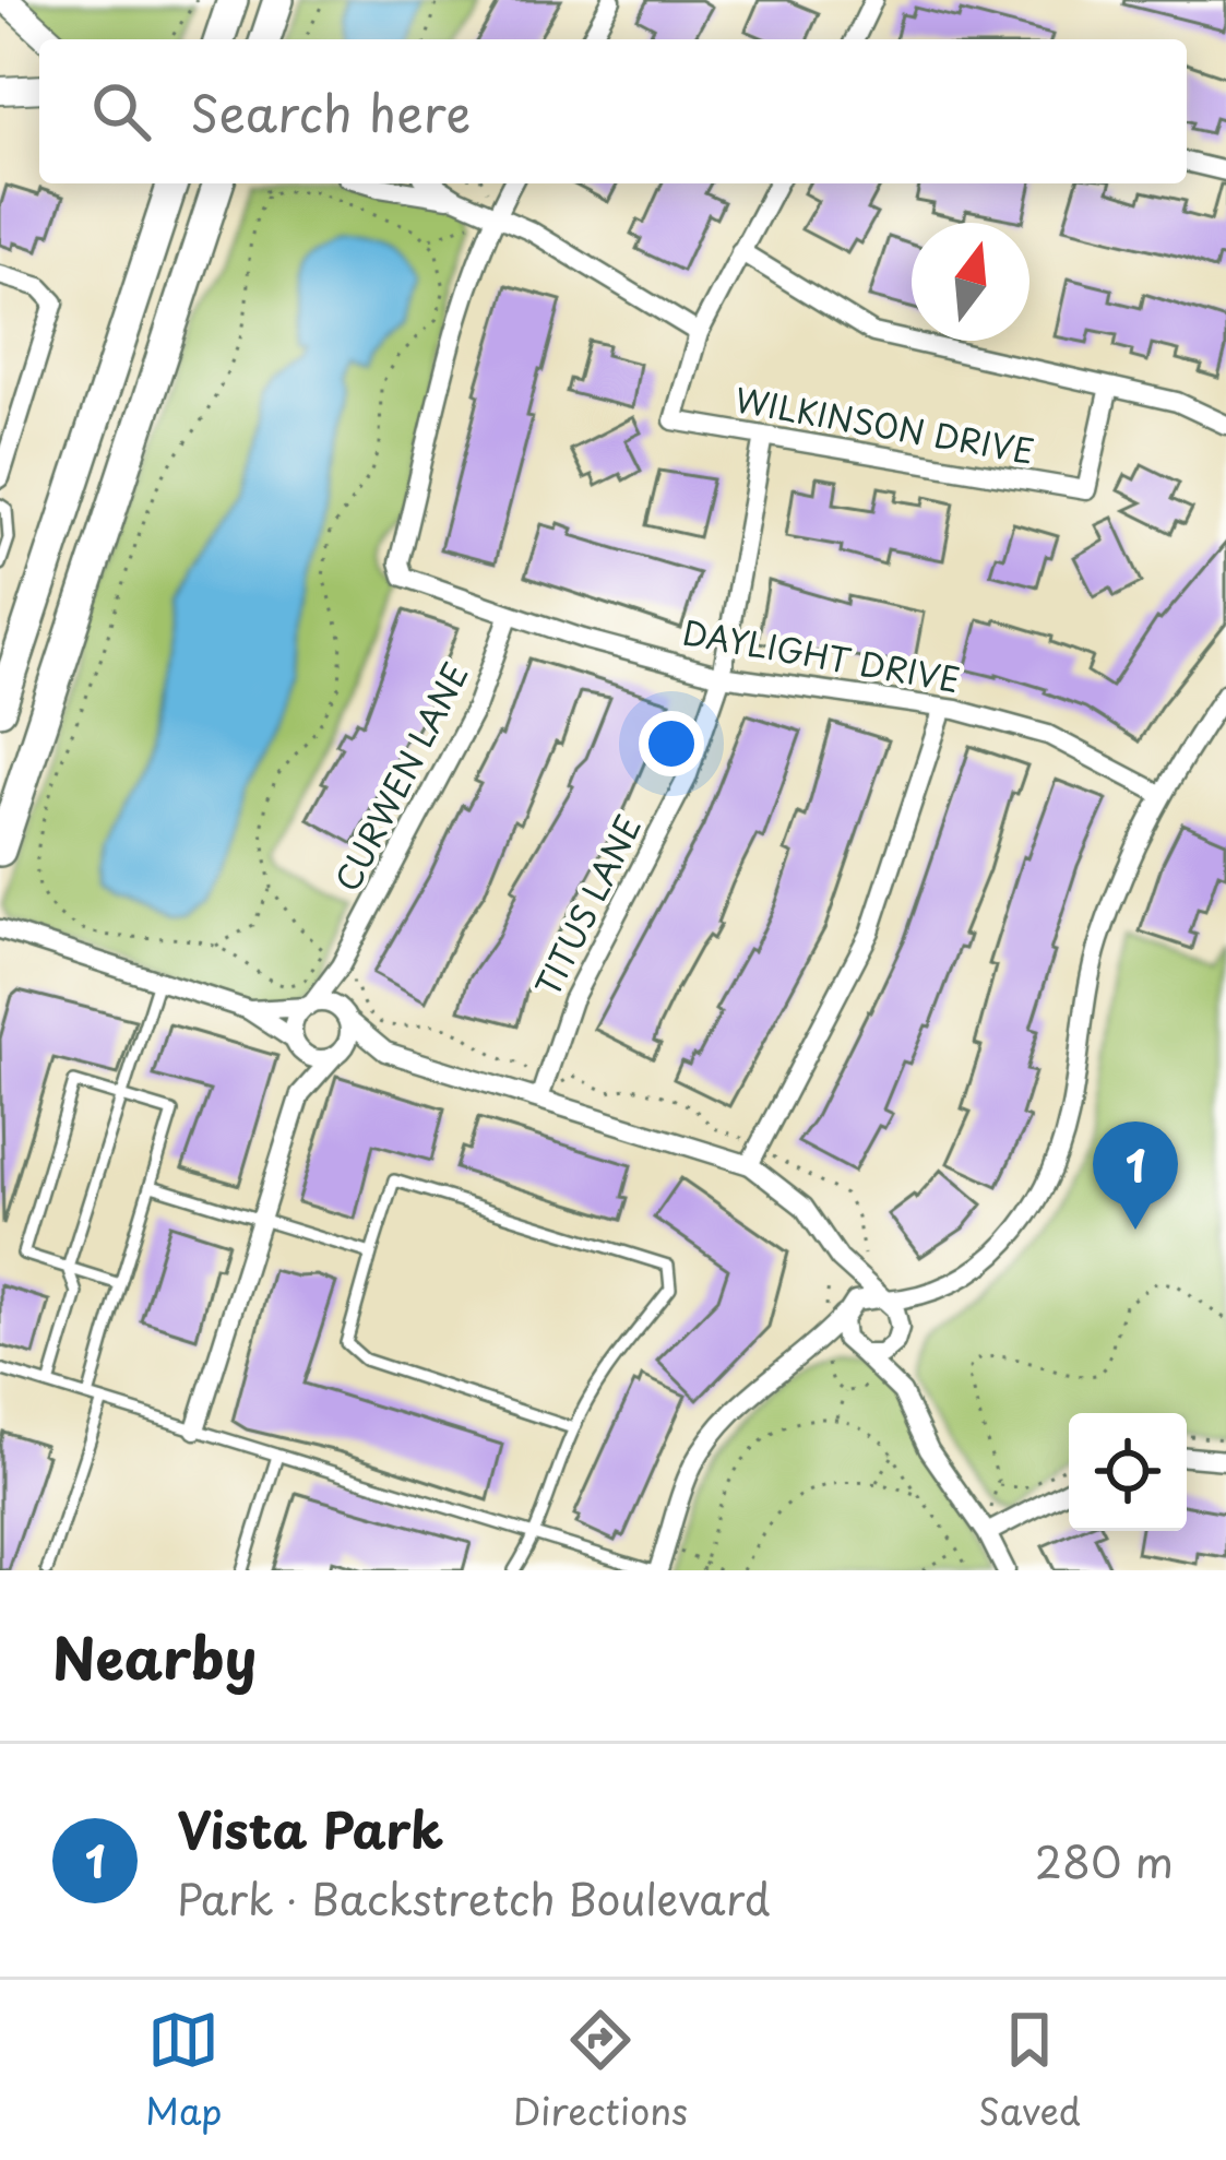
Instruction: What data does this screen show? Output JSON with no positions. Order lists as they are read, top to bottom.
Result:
{
  "streets": {
    "street": [
      "WILKINSON DRIVE",
      "DAYLIGHT DRIVE",
      "CURWEN LANE",
      "TITUS LANE"
    ]
  },
  "crossings": [
    ["WILKINSON DRIVE", "TITUS LANE"],
    ["DAYLIGHT DRIVE", "CURWEN LANE"],
    ["DAYLIGHT DRIVE", "TITUS LANE"]
  ],
  "north": "top",
  "page": {
    "search": "Search here",
    "pins": "1",
    "heading": "Nearby",
    "list": [
      {
        "mark": "1",
        "name": "Vista Park",
        "note": "Park · Backstretch Boulevard",
        "value": "280 m"
      }
    ],
    "nav": ["Map", "Directions", "Saved"]
  }
}
